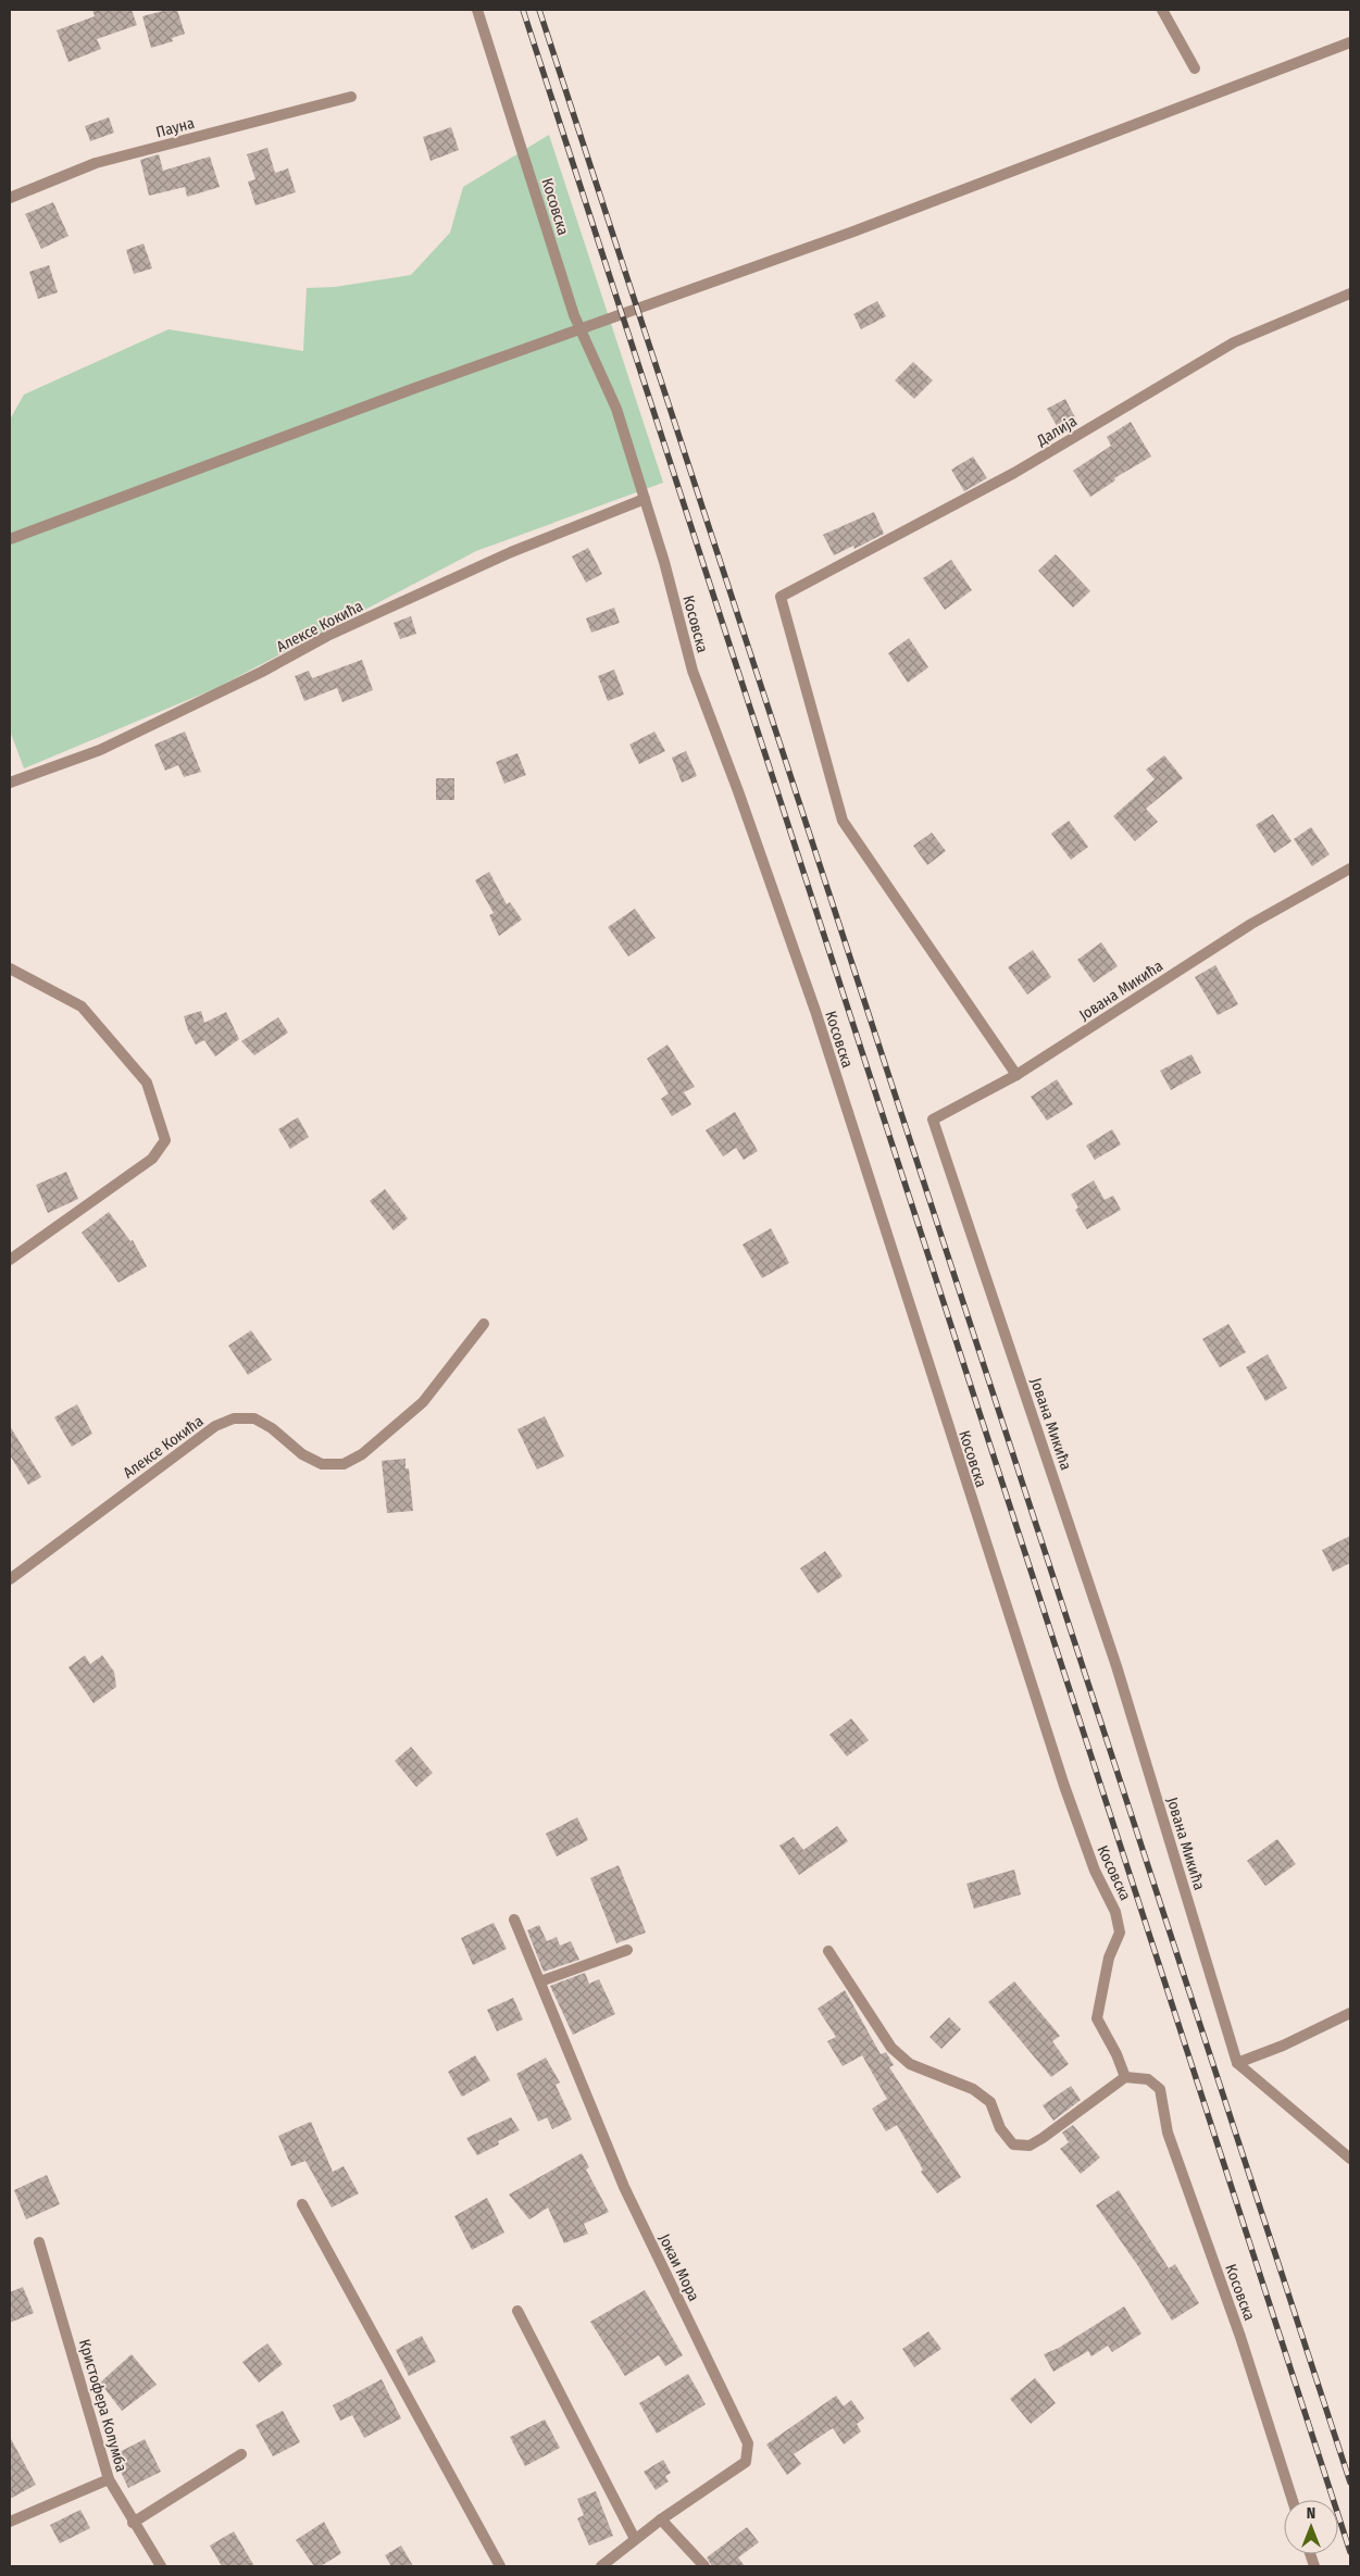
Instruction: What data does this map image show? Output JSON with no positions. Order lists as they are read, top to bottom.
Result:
{
  "streets": {
    "street": [
      "Пауна",
      "Косовска",
      "Далија",
      "Алексе Кокића",
      "Јована Микића",
      "Јокаи Мора",
      "Кристофера Колумба"
    ]
  },
  "crossings": [
    ["Косовска", "Алексе Кокића"],
    ["Далија", "Јована Микића"]
  ],
  "north": "top"
}
